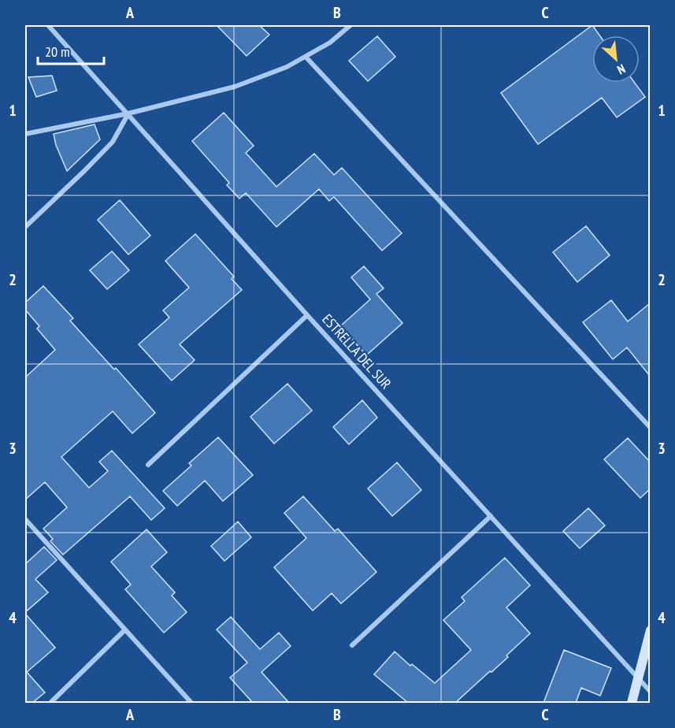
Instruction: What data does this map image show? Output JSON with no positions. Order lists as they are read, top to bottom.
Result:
{
  "streets": {
    "street": ["ESTRELLA DEL SUR"]
  },
  "scale_bar": "20 m",
  "north": "bottom right",
  "grid": {
    "columns": ["A", "B", "C"],
    "rows": [
      "1",
      "2",
      "3",
      "4"
    ]
  }
}
